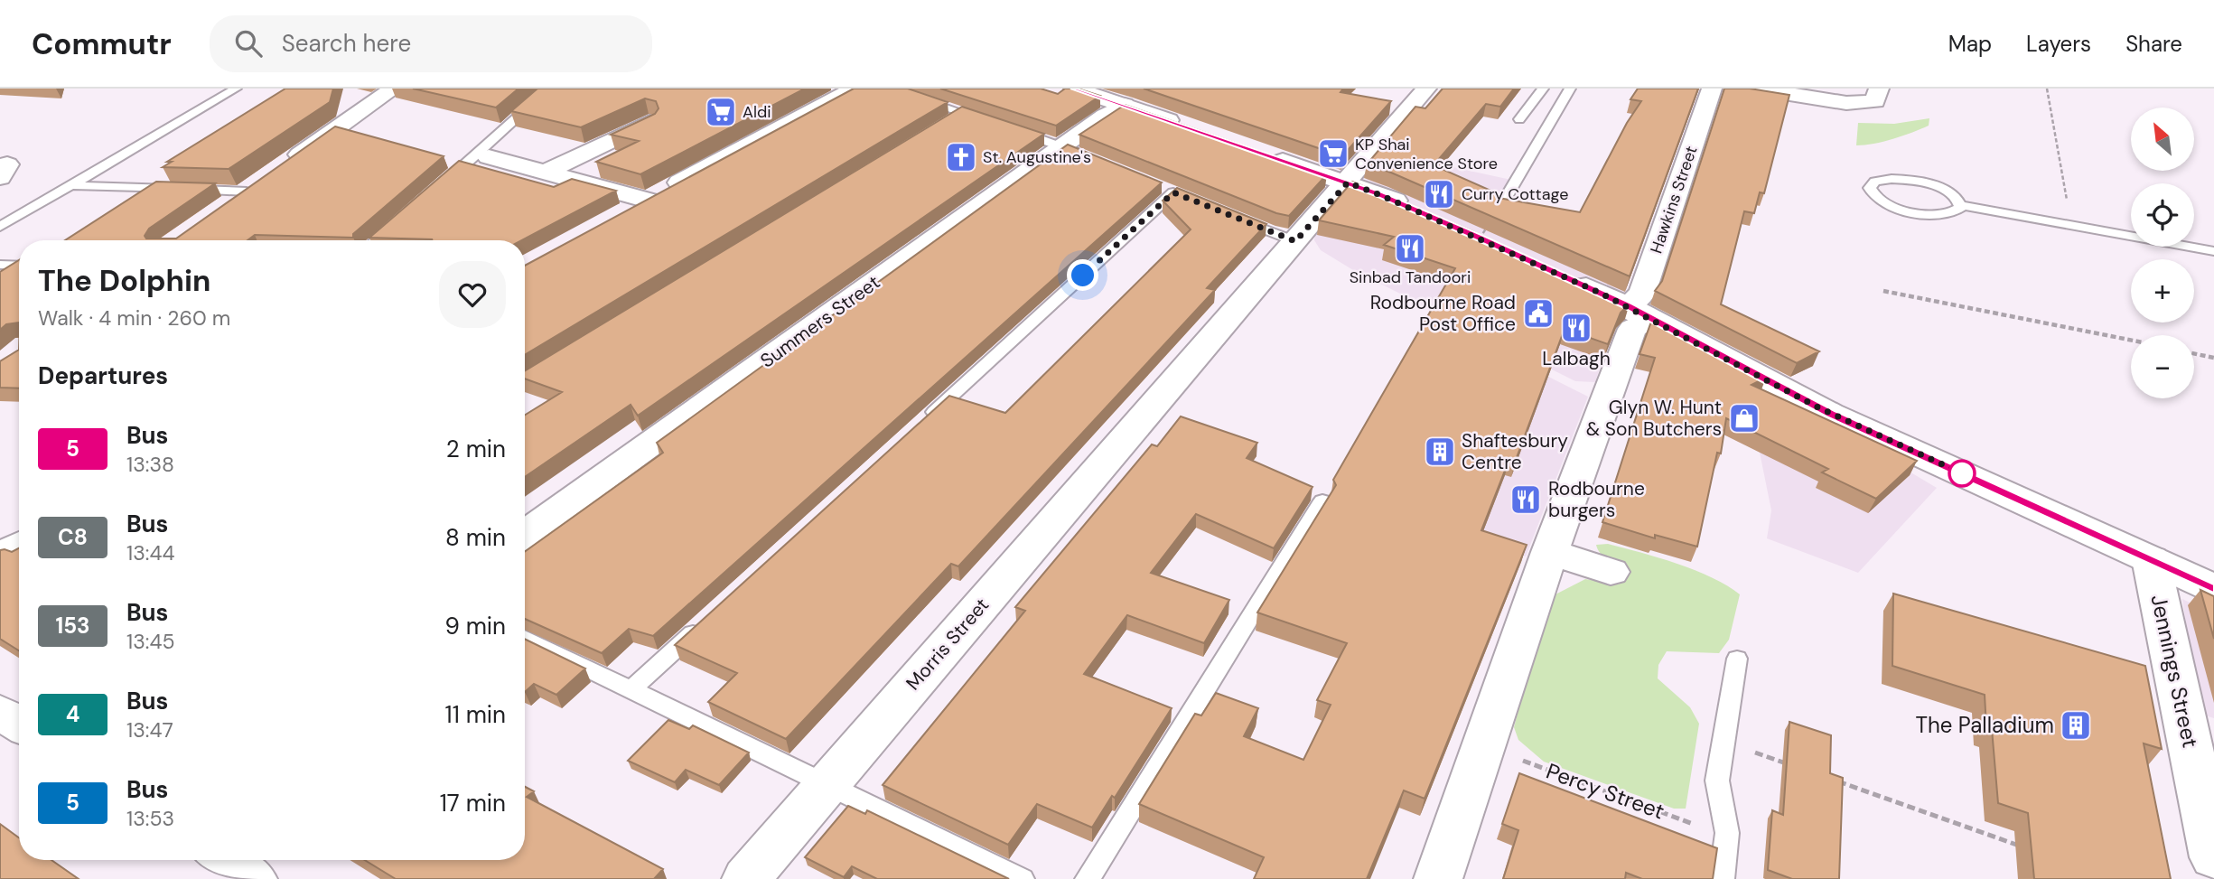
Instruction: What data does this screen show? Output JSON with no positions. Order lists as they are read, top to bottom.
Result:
{
  "streets": {
    "street": [
      "Hawkins Street",
      "Summers Street",
      "Morris Street",
      "Jennings Street"
    ],
    "path": ["Percy Street"]
  },
  "places": {
    "supermarket": ["Aldi", "KP Shai Convenience Store"],
    "church": ["St. Augustine's"],
    "restaurant": [
      "Curry Cottage",
      "Sinbad Tandoori",
      "Lalbagh",
      "Rodbourne burgers"
    ],
    "public building": ["Rodbourne Road Post Office"],
    "shop": ["Glyn W. Hunt & Son Butchers"],
    "building": ["Shaftesbury Centre", "The Palladium"]
  },
  "lines": ["bus line 5"],
  "north": "top left",
  "page": {
    "header": "Commutr",
    "search": "Search here",
    "nav": ["Map", "Layers", "Share"],
    "map_buttons": ["+", "−"],
    "heading": [
      ["The Dolphin", "Walk · 4 min · 260 m"],
      "Departures"
    ],
    "list": [
      {
        "mark": "5",
        "name": "Bus",
        "note": "13:38",
        "value": "2 min"
      },
      {
        "mark": "C8",
        "name": "Bus",
        "note": "13:44",
        "value": "8 min"
      },
      {
        "mark": "153",
        "name": "Bus",
        "note": "13:45",
        "value": "9 min"
      },
      {
        "mark": "4",
        "name": "Bus",
        "note": "13:47",
        "value": "11 min"
      },
      {
        "mark": "5",
        "name": "Bus",
        "note": "13:53",
        "value": "17 min"
      }
    ]
  }
}
